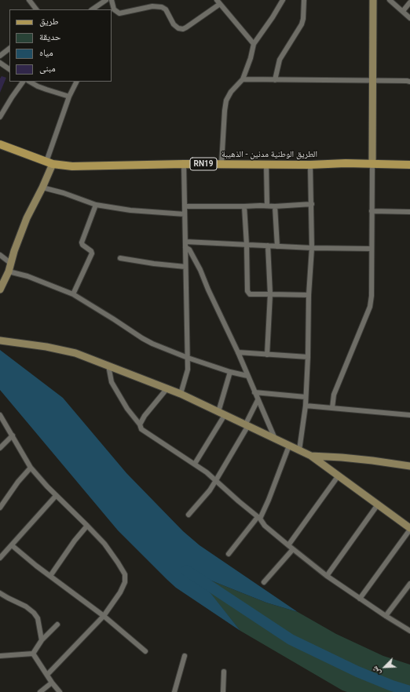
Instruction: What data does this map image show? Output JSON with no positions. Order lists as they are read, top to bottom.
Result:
{
  "streets": {
    "main road": ["الطريق الوطنية مدنين - الذهيبة", "RN19"]
  },
  "legend": [
    "طريق",
    "حديقة",
    "مياه",
    "مبنى"
  ],
  "north": "bottom left"
}
